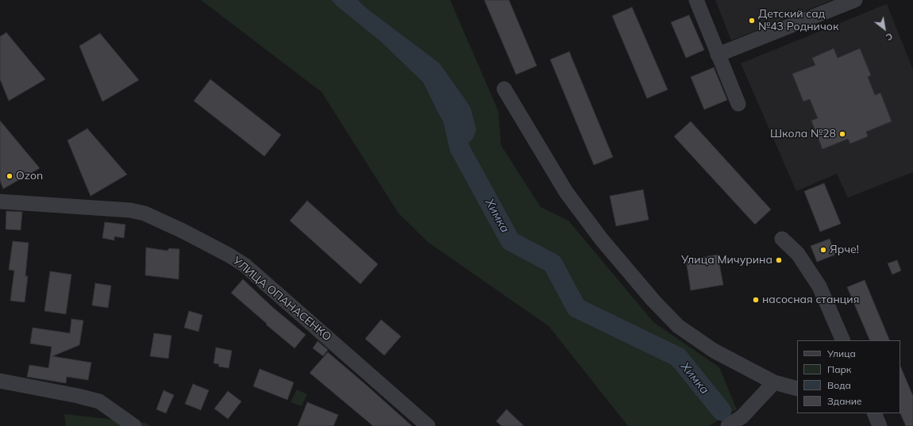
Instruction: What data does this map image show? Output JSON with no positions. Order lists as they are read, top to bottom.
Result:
{
  "streets": {
    "street": ["УЛИЦА ОПАНАСЕНКО"]
  },
  "water": ["Химка"],
  "places": [
    "Детский сад №43 Родничок",
    "Школа №28",
    "Ozon",
    "Ярче!",
    "Улица Мичурина",
    "насосная станция"
  ],
  "legend": [
    "Улица",
    "Парк",
    "Вода",
    "Здание"
  ],
  "north": "bottom right"
}
